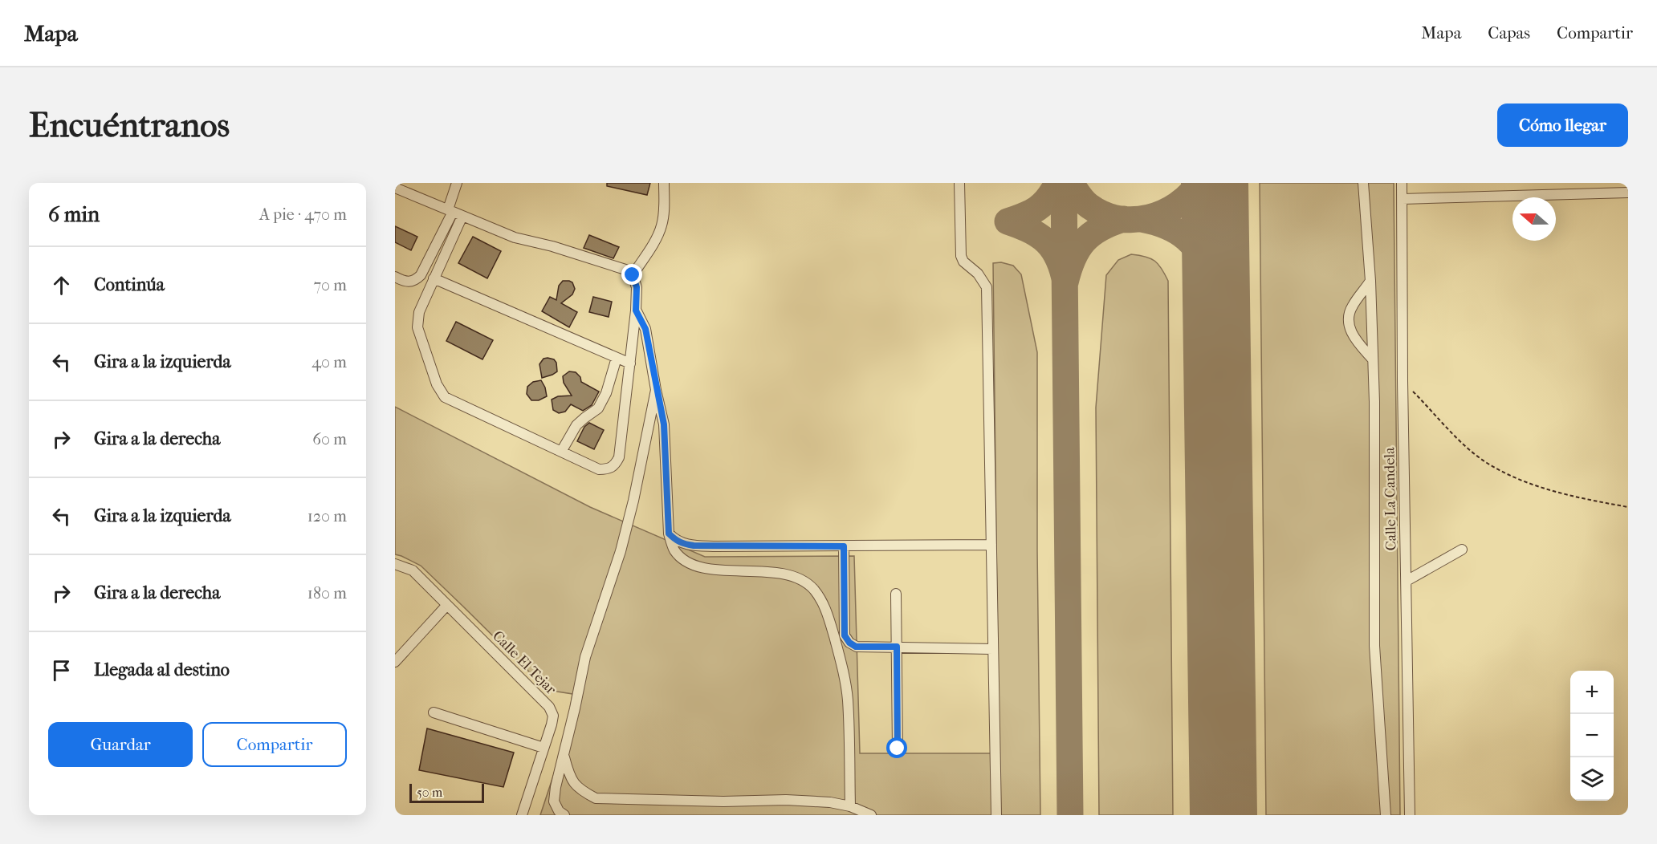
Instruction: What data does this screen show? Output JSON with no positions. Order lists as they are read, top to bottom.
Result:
{
  "streets": {
    "street": ["Calle La Candela", "Calle El Tejar"]
  },
  "scale_bar": "50 m",
  "north": "left",
  "page": {
    "header": "Mapa",
    "nav": ["Mapa", "Capas", "Compartir"],
    "buttons": [
      "Cómo llegar",
      ["Guardar", "Compartir"]
    ],
    "title": "Encuéntranos",
    "heading": ["6 min", "A pie · 470 m"],
    "list": [
      ["Continúa", "70 m"],
      ["Gira a la izquierda", "40 m"],
      ["Gira a la derecha", "60 m"],
      ["Gira a la izquierda", "120 m"],
      ["Gira a la derecha", "180 m"],
      "Llegada al destino"
    ],
    "map_buttons": ["+", "−"],
    "scale": "50 m"
  }
}
